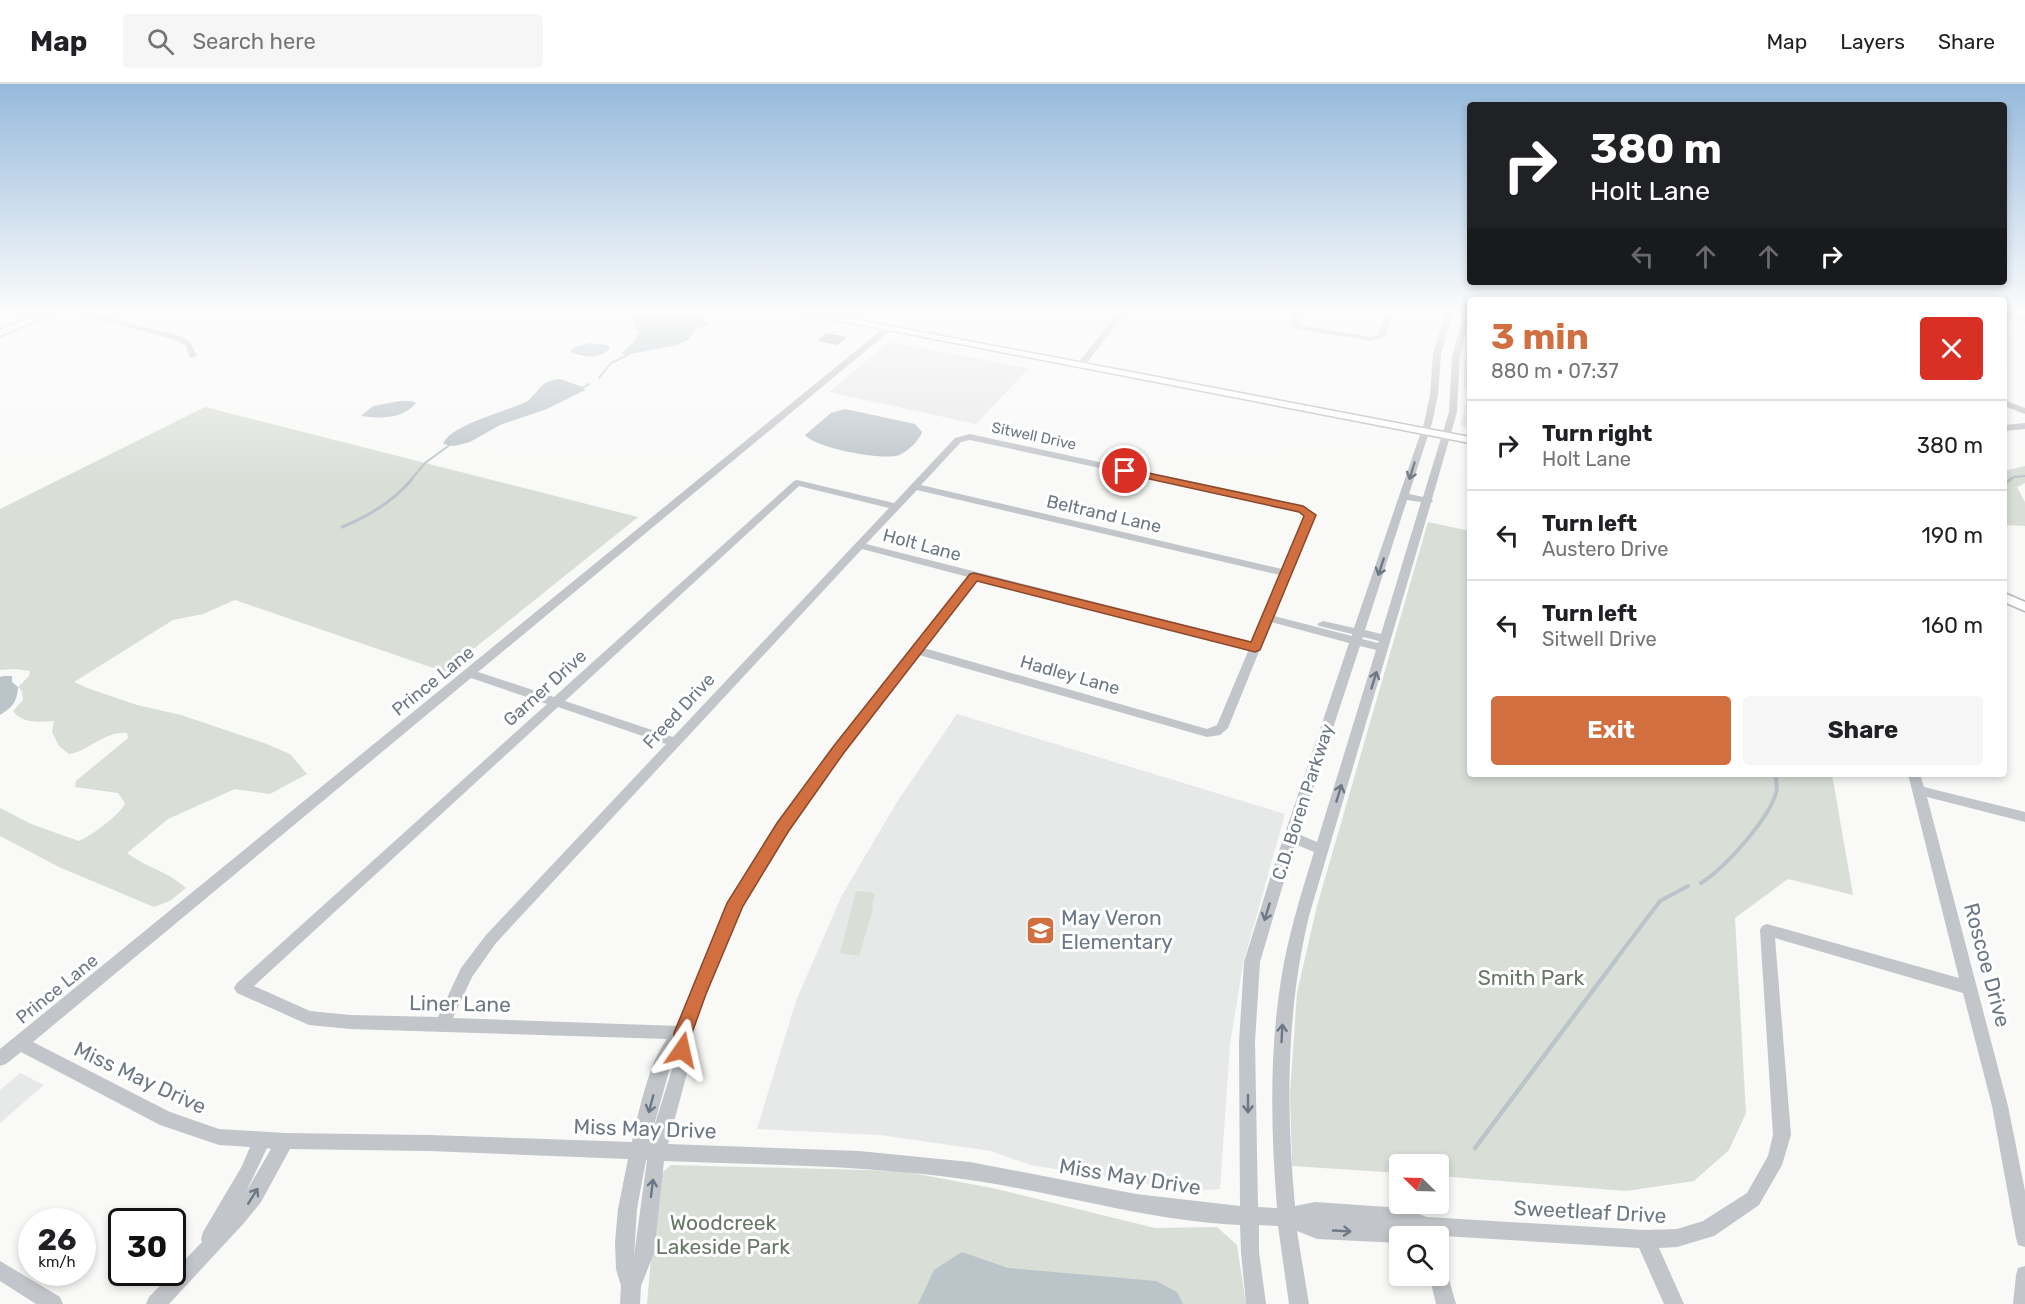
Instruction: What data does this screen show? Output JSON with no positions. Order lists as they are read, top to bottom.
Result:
{
  "streets": {
    "street": [
      "Sitwell Drive",
      "Beltrand Lane",
      "Holt Lane",
      "Hadley Lane",
      "Prince Lane",
      "Garner Drive",
      "Freed Drive",
      "C.D. Boren Parkway",
      "Roscoe Drive",
      "Liner Lane",
      "Miss May Drive",
      "Sweetleaf Drive"
    ]
  },
  "crossings": [
    ["Sitwell Drive", "Beltrand Lane"],
    ["Sitwell Drive", "Freed Drive"],
    ["Beltrand Lane", "Freed Drive"],
    ["Holt Lane", "Hadley Lane"],
    ["Holt Lane", "Freed Drive"],
    ["Prince Lane", "Miss May Drive"],
    ["Garner Drive", "Freed Drive"],
    ["Garner Drive", "Liner Lane"],
    ["Freed Drive", "Liner Lane"],
    ["C.D. Boren Parkway", "Miss May Drive"],
    ["C.D. Boren Parkway", "Sweetleaf Drive"],
    ["Roscoe Drive", "Sweetleaf Drive"],
    ["Miss May Drive", "Sweetleaf Drive"]
  ],
  "parks": ["Smith Park", "Woodcreek Lakeside Park"],
  "places": {
    "school or university": ["May Veron Elementary"]
  },
  "north": "top left",
  "page": {
    "header": "Map",
    "search": "Search here",
    "nav": ["Map", "Layers", "Share"],
    "turn": ["380 m", "Holt Lane"],
    "heading": ["3 min", "880 m · 07:37"],
    "list": [
      {
        "name": "Turn right",
        "note": "Holt Lane",
        "value": "380 m"
      },
      {
        "name": "Turn left",
        "note": "Austero Drive",
        "value": "190 m"
      },
      {
        "name": "Turn left",
        "note": "Sitwell Drive",
        "value": "160 m"
      }
    ],
    "buttons": ["Exit", "Share"],
    "speed": "26 km/h",
    "limit": "30"
  }
}
